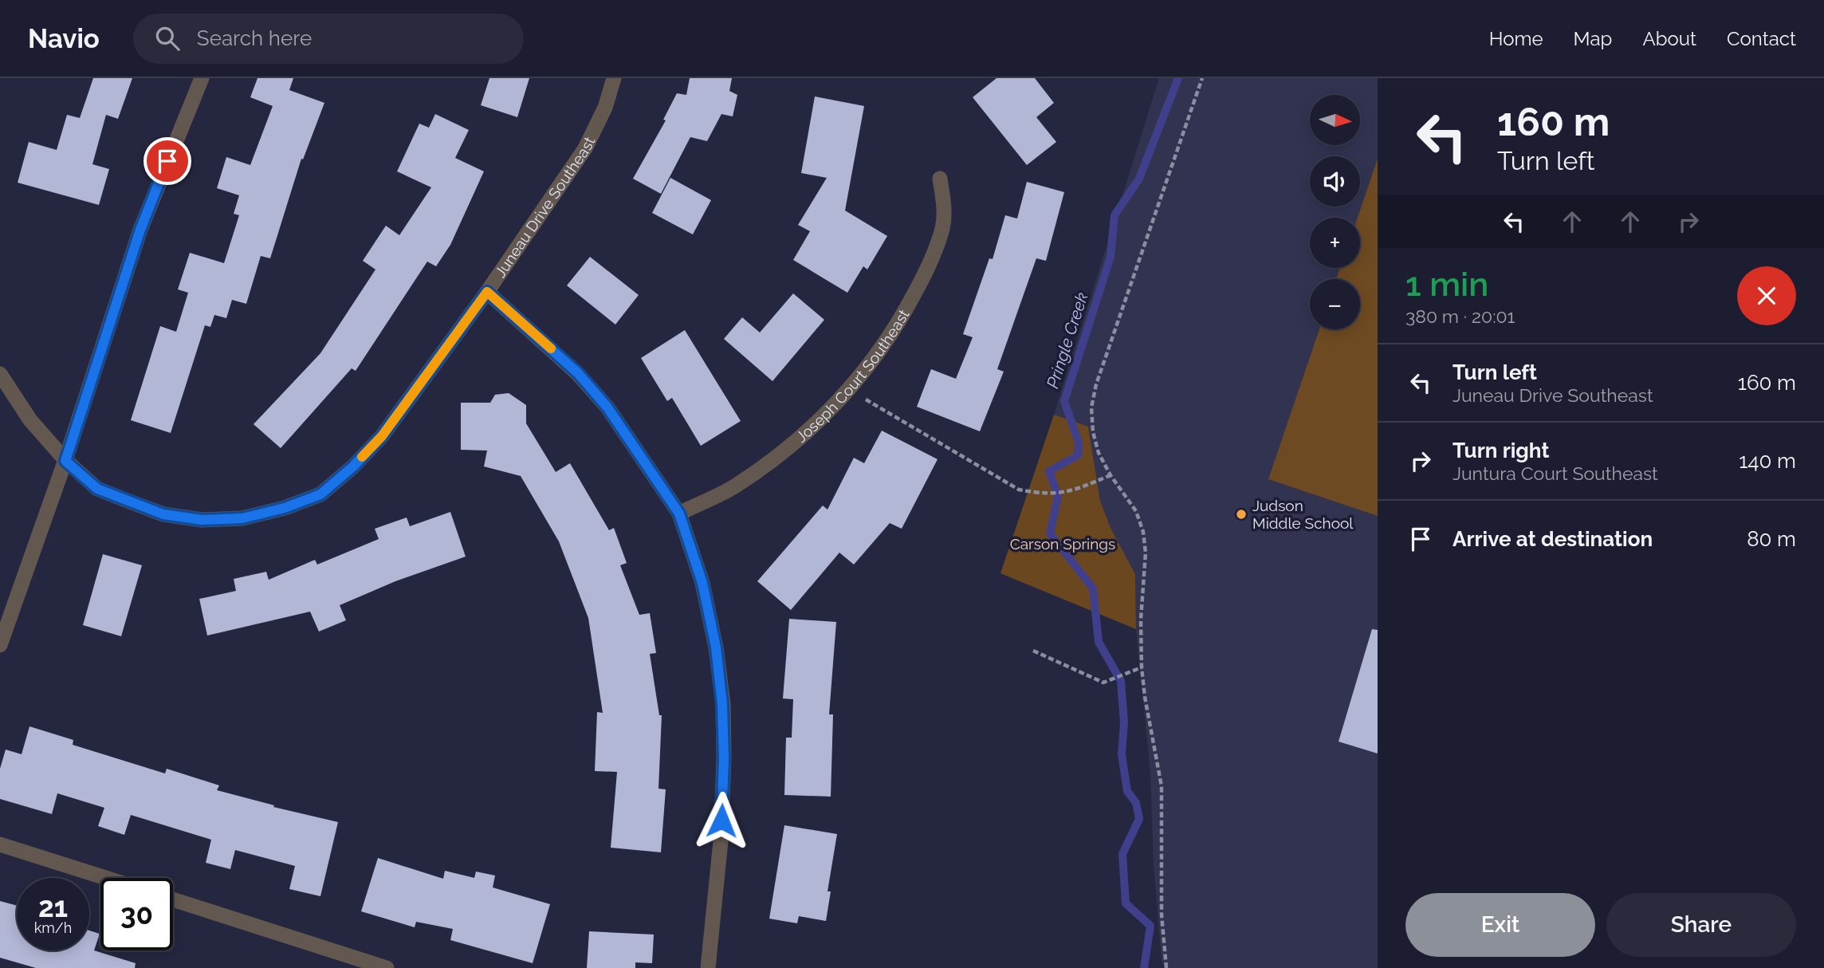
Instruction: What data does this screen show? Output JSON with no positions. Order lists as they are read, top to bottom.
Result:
{
  "streets": {
    "street": ["Juneau Drive Southeast", "Joseph Court Southeast"]
  },
  "water": ["Pringle Creek"],
  "parks": ["Carson Springs"],
  "places": ["Judson Middle School"],
  "north": "right",
  "page": {
    "header": "Navio",
    "search": "Search here",
    "nav": [
      "Home",
      "Map",
      "About",
      "Contact"
    ],
    "turn": ["160 m", "Turn left"],
    "map_buttons": ["+", "−"],
    "heading": ["1 min", "380 m · 20:01"],
    "list": [
      {
        "name": "Turn left",
        "note": "Juneau Drive Southeast",
        "value": "160 m"
      },
      {
        "name": "Turn right",
        "note": "Juntura Court Southeast",
        "value": "140 m"
      },
      {
        "name": "Arrive at destination",
        "value": "80 m"
      }
    ],
    "speed": "21 km/h",
    "limit": "30",
    "buttons": ["Exit", "Share"]
  }
}
